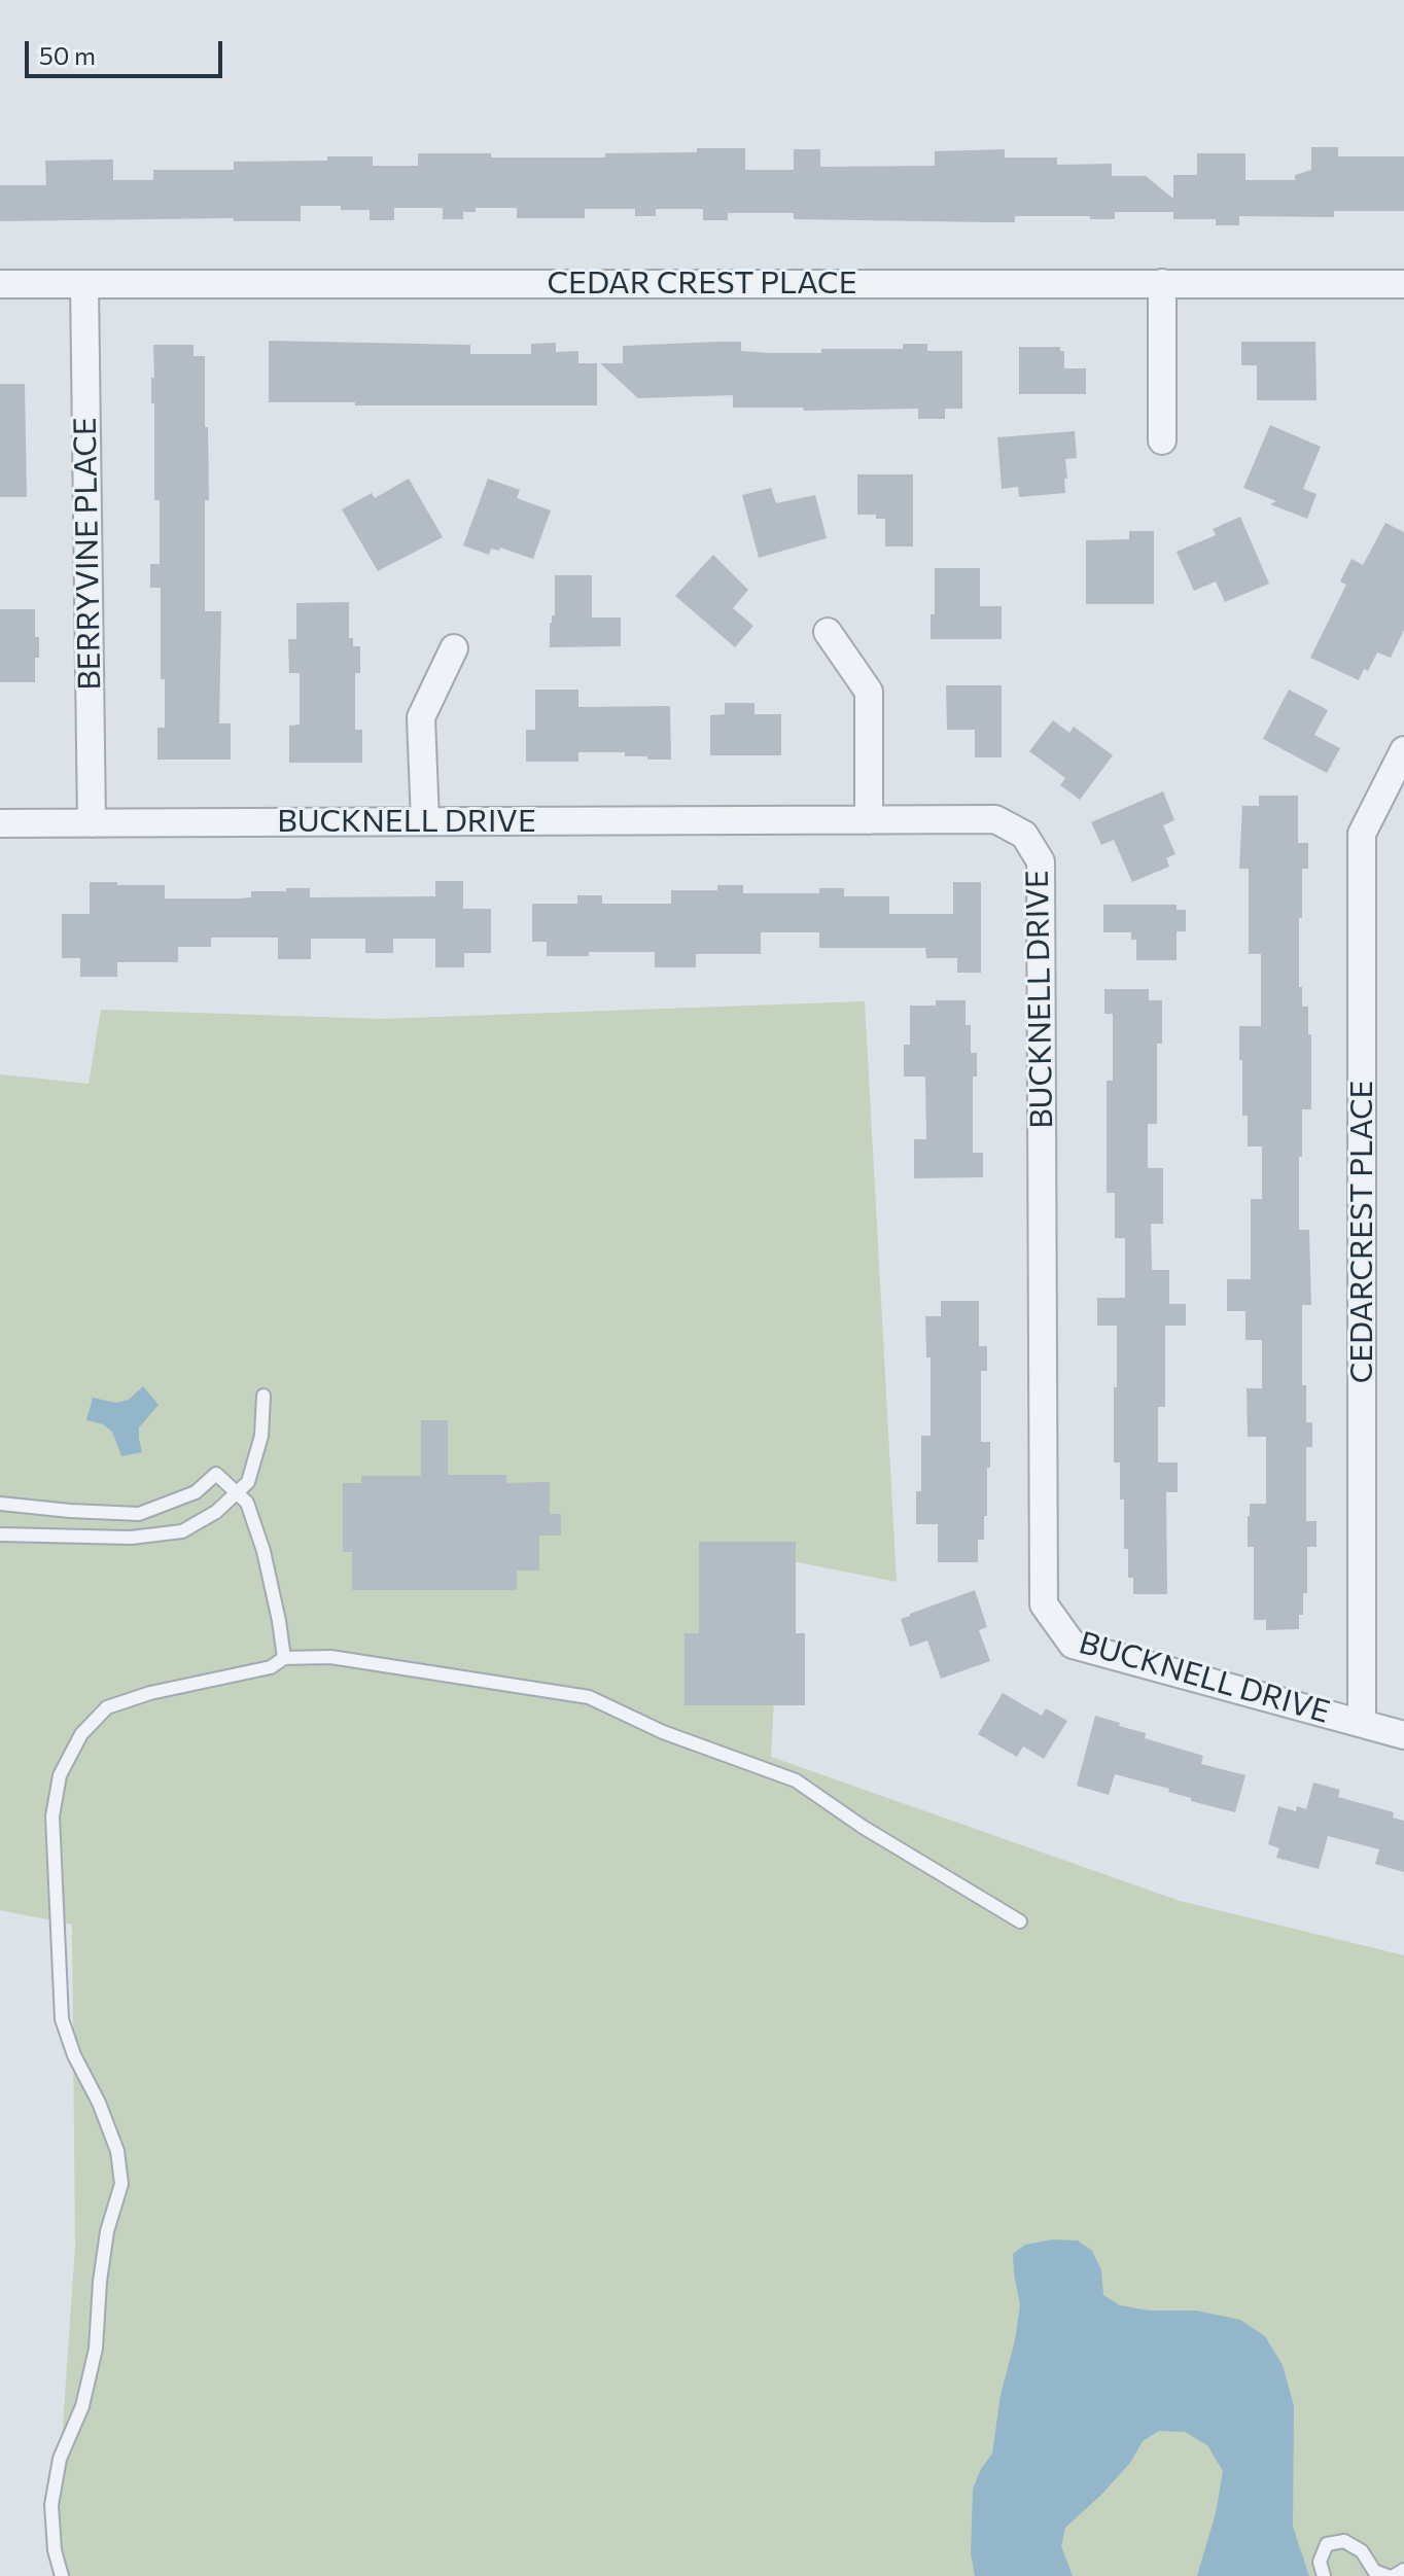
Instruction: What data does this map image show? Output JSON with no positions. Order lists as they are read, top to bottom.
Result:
{
  "streets": {
    "street": [
      "CEDAR CREST PLACE",
      "BERRYVINE PLACE",
      "BUCKNELL DRIVE",
      "CEDARCREST PLACE"
    ]
  },
  "crossings": [
    ["CEDAR CREST PLACE", "BERRYVINE PLACE"],
    ["BERRYVINE PLACE", "BUCKNELL DRIVE"],
    ["BUCKNELL DRIVE", "CEDARCREST PLACE"]
  ],
  "scale_bar": "50 m"
}
